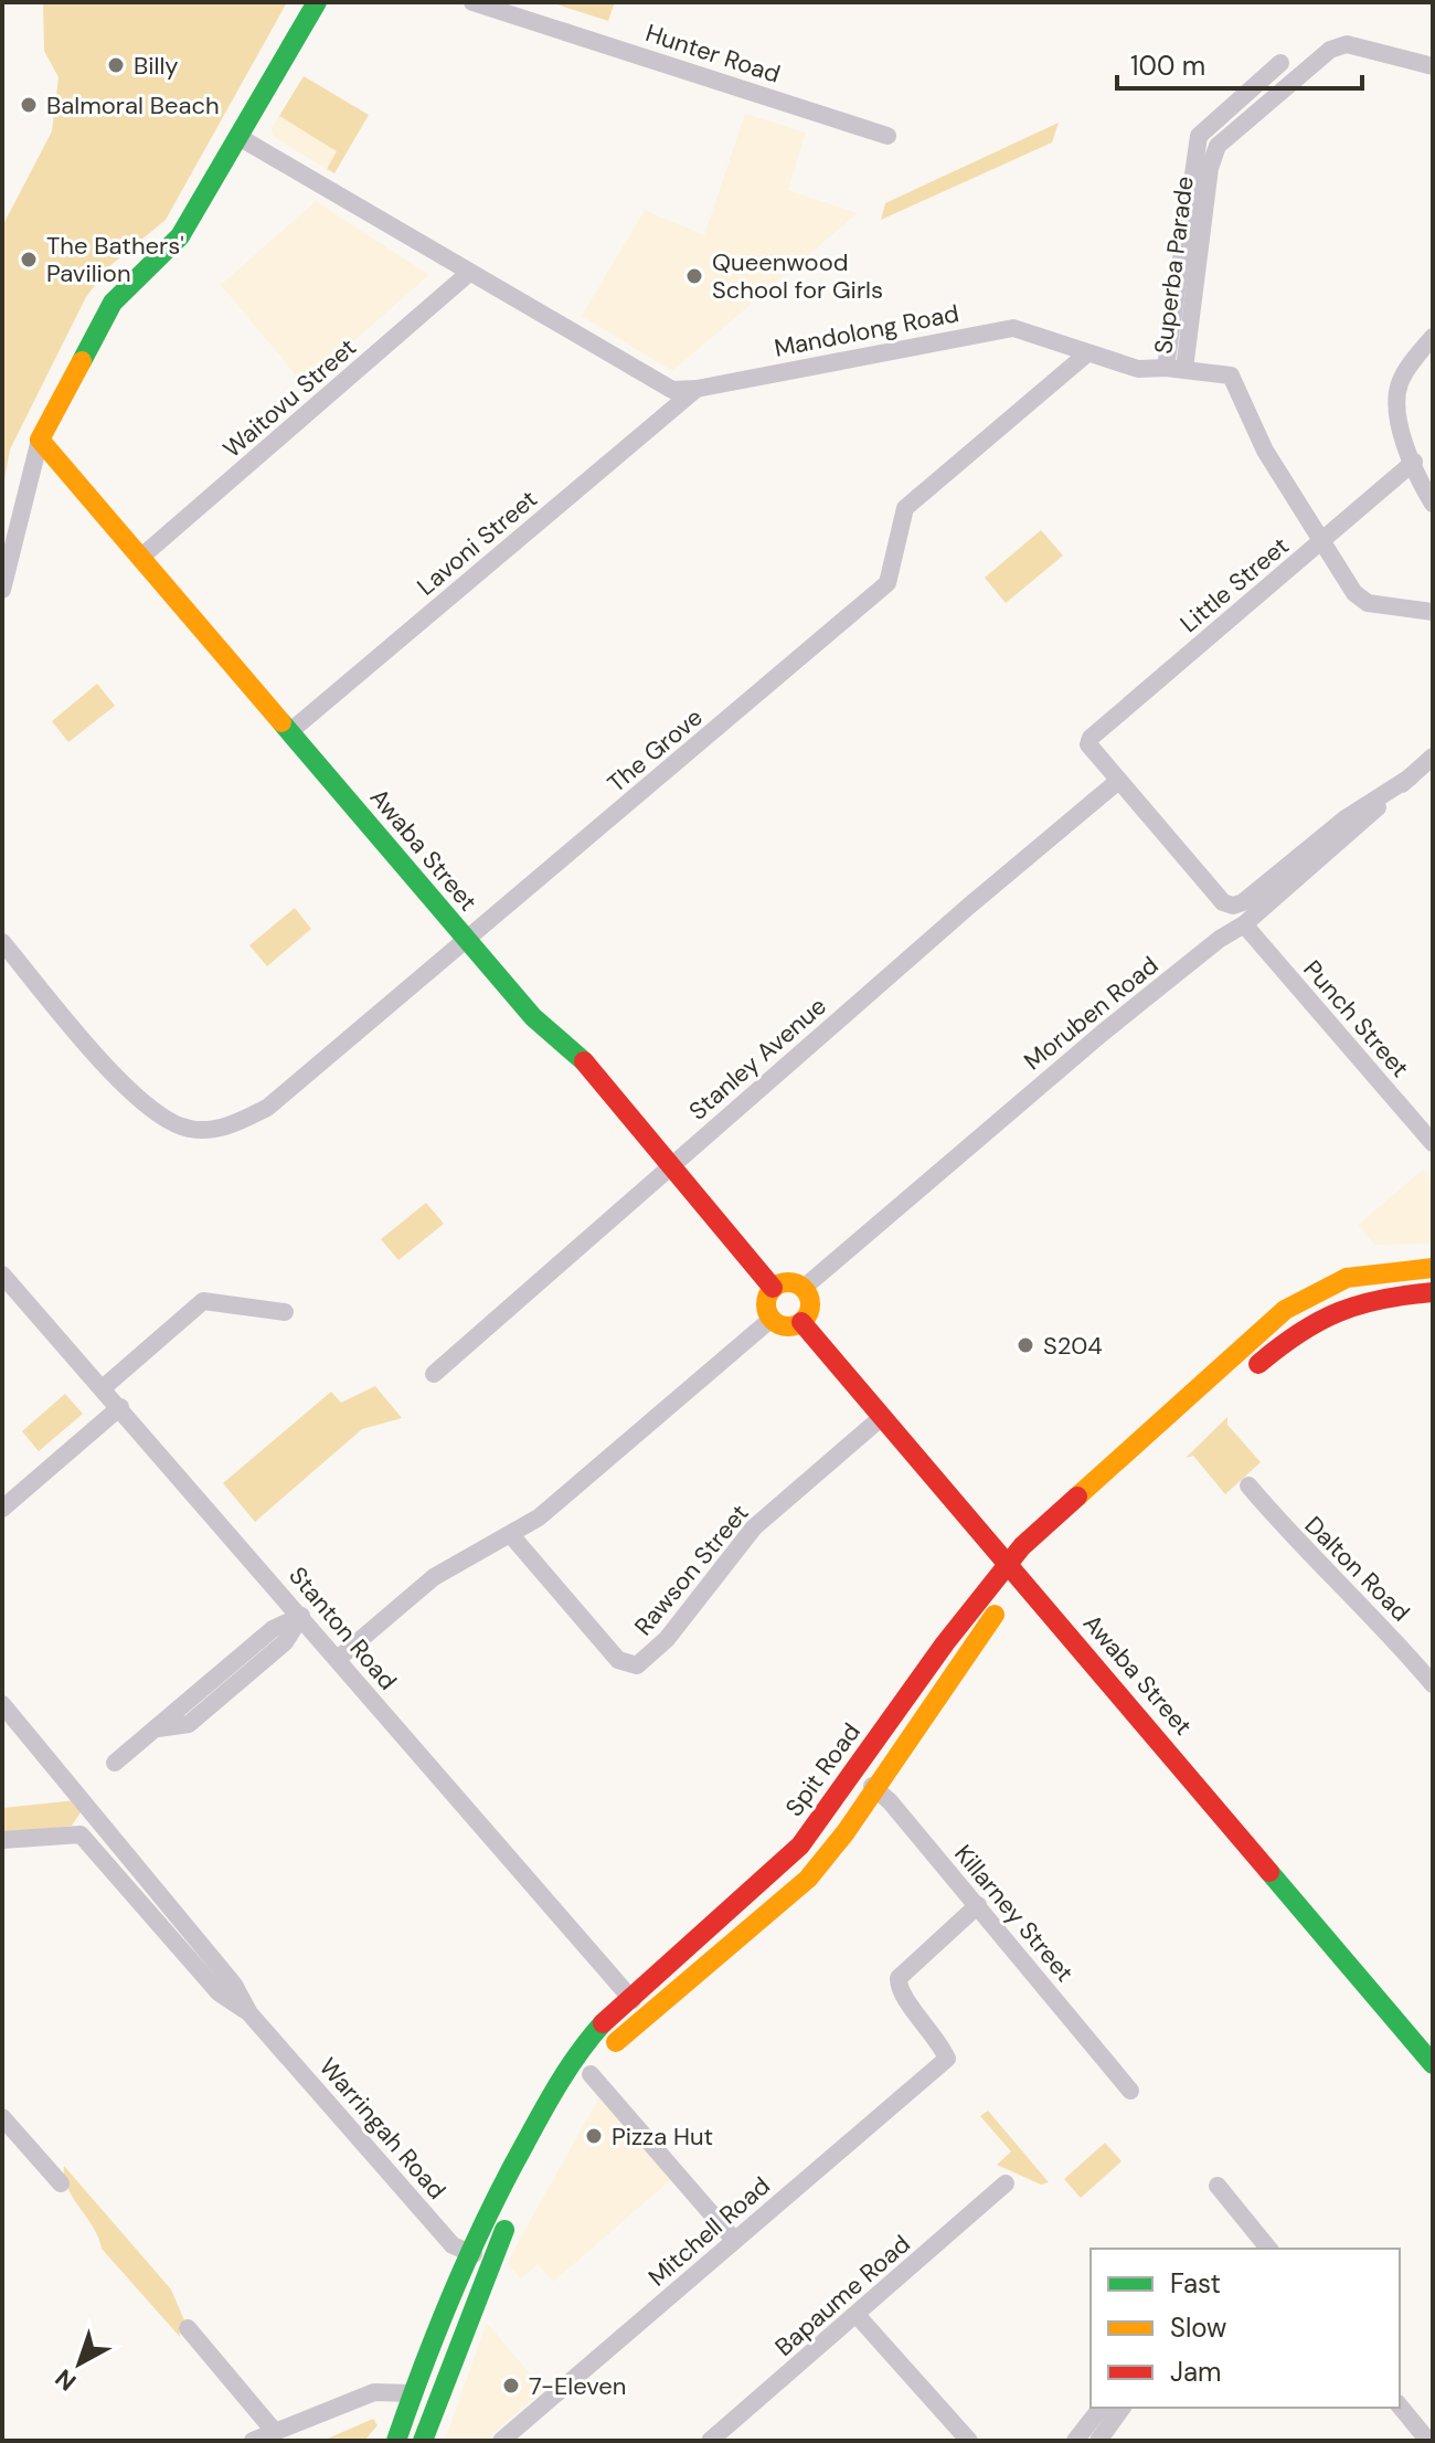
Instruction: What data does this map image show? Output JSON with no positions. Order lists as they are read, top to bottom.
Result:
{
  "streets": {
    "main road": ["Awaba Street", "Spit Road"],
    "street": [
      "Hunter Road",
      "Superba Parade",
      "Mandolong Road",
      "Waitovu Street",
      "Lavoni Street",
      "Little Street",
      "The Grove",
      "Moruben Road",
      "Punch Street",
      "Stanley Avenue",
      "Dalton Road",
      "Rawson Street",
      "Stanton Road",
      "Killarney Street",
      "Warringah Road",
      "Mitchell Road",
      "Bapaume Road"
    ]
  },
  "crossings": [
    ["Superba Parade", "Mandolong Road"],
    ["Mandolong Road", "Waitovu Street"],
    ["Mandolong Road", "Lavoni Street"],
    ["Mandolong Road", "Little Street"],
    ["Mandolong Road", "The Grove"],
    ["Waitovu Street", "Awaba Street"],
    ["Lavoni Street", "Awaba Street"],
    ["Little Street", "Moruben Road"],
    ["Little Street", "Stanley Avenue"],
    ["The Grove", "Awaba Street"],
    ["Awaba Street", "Moruben Road"],
    ["Awaba Street", "Stanley Avenue"],
    ["Awaba Street", "Rawson Street"],
    ["Awaba Street", "Spit Road"],
    ["Moruben Road", "Punch Street"],
    ["Moruben Road", "Stanley Avenue"],
    ["Stanton Road", "Spit Road"],
    ["Spit Road", "Killarney Street"],
    ["Spit Road", "Warringah Road"],
    ["Killarney Street", "Mitchell Road"]
  ],
  "places": [
    "Billy",
    "Balmoral Beach",
    "The Bathers' Pavilion",
    "Queenwood School for Girls",
    "S204",
    "Pizza Hut",
    "7-Eleven"
  ],
  "legend": ["Fast", "Slow", "Jam"],
  "scale_bar": "100 m",
  "north": "bottom left"
}
